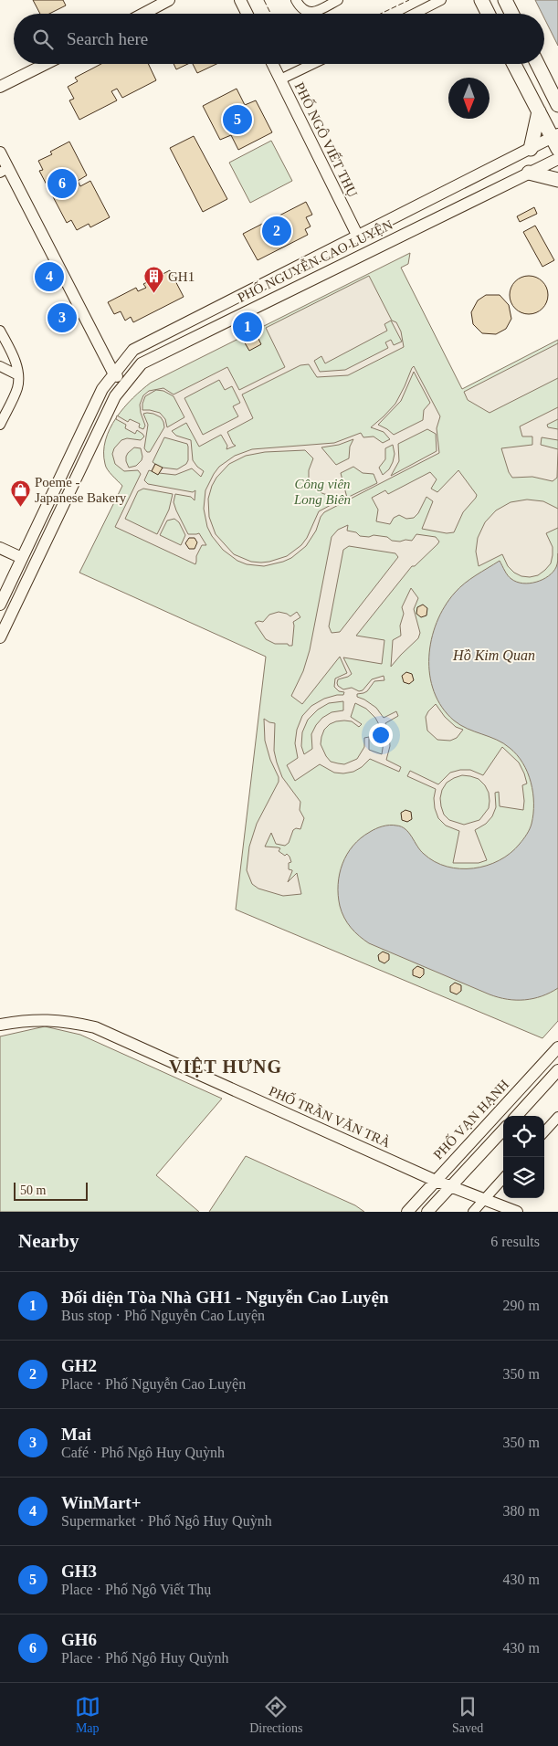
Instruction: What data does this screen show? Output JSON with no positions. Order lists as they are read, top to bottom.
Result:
{
  "streets": {
    "street": [
      "PHỐ NGÔ VIẾT THỤ",
      "PHỐ NGUYỄN CAO LUYỆN",
      "PHỐ TRẦN VĂN TRÀ",
      "PHỐ VẠN HẠNH"
    ]
  },
  "crossings": [
    ["PHỐ NGÔ VIẾT THỤ", "PHỐ NGUYỄN CAO LUYỆN"],
    ["PHỐ TRẦN VĂN TRÀ", "PHỐ VẠN HẠNH"]
  ],
  "districts": ["VIỆT HƯNG"],
  "water": ["Hồ Kim Quan"],
  "parks": ["Công viên Long Biên"],
  "places": {
    "building": ["GH1"],
    "shop": ["Poeme - Japanese Bakery"]
  },
  "scale_bar": "50 m",
  "north": "bottom",
  "page": {
    "search": "Search here",
    "pins": [
      "5",
      "6",
      "2",
      "4",
      "3",
      "1"
    ],
    "scale": "50 m",
    "heading": ["Nearby", "6 results"],
    "list": [
      {
        "mark": "1",
        "name": "Đối diện Tòa Nhà GH1 - Nguyễn Cao Luyện",
        "note": "Bus stop · Phố Nguyễn Cao Luyện",
        "value": "290 m"
      },
      {
        "mark": "2",
        "name": "GH2",
        "note": "Place · Phố Nguyễn Cao Luyện",
        "value": "350 m"
      },
      {
        "mark": "3",
        "name": "Mai",
        "note": "Café · Phố Ngô Huy Quỳnh",
        "value": "350 m"
      },
      {
        "mark": "4",
        "name": "WinMart+",
        "note": "Supermarket · Phố Ngô Huy Quỳnh",
        "value": "380 m"
      },
      {
        "mark": "5",
        "name": "GH3",
        "note": "Place · Phố Ngô Viết Thụ",
        "value": "430 m"
      },
      {
        "mark": "6",
        "name": "GH6",
        "note": "Place · Phố Ngô Huy Quỳnh",
        "value": "430 m"
      }
    ],
    "nav": ["Map", "Directions", "Saved"]
  }
}
